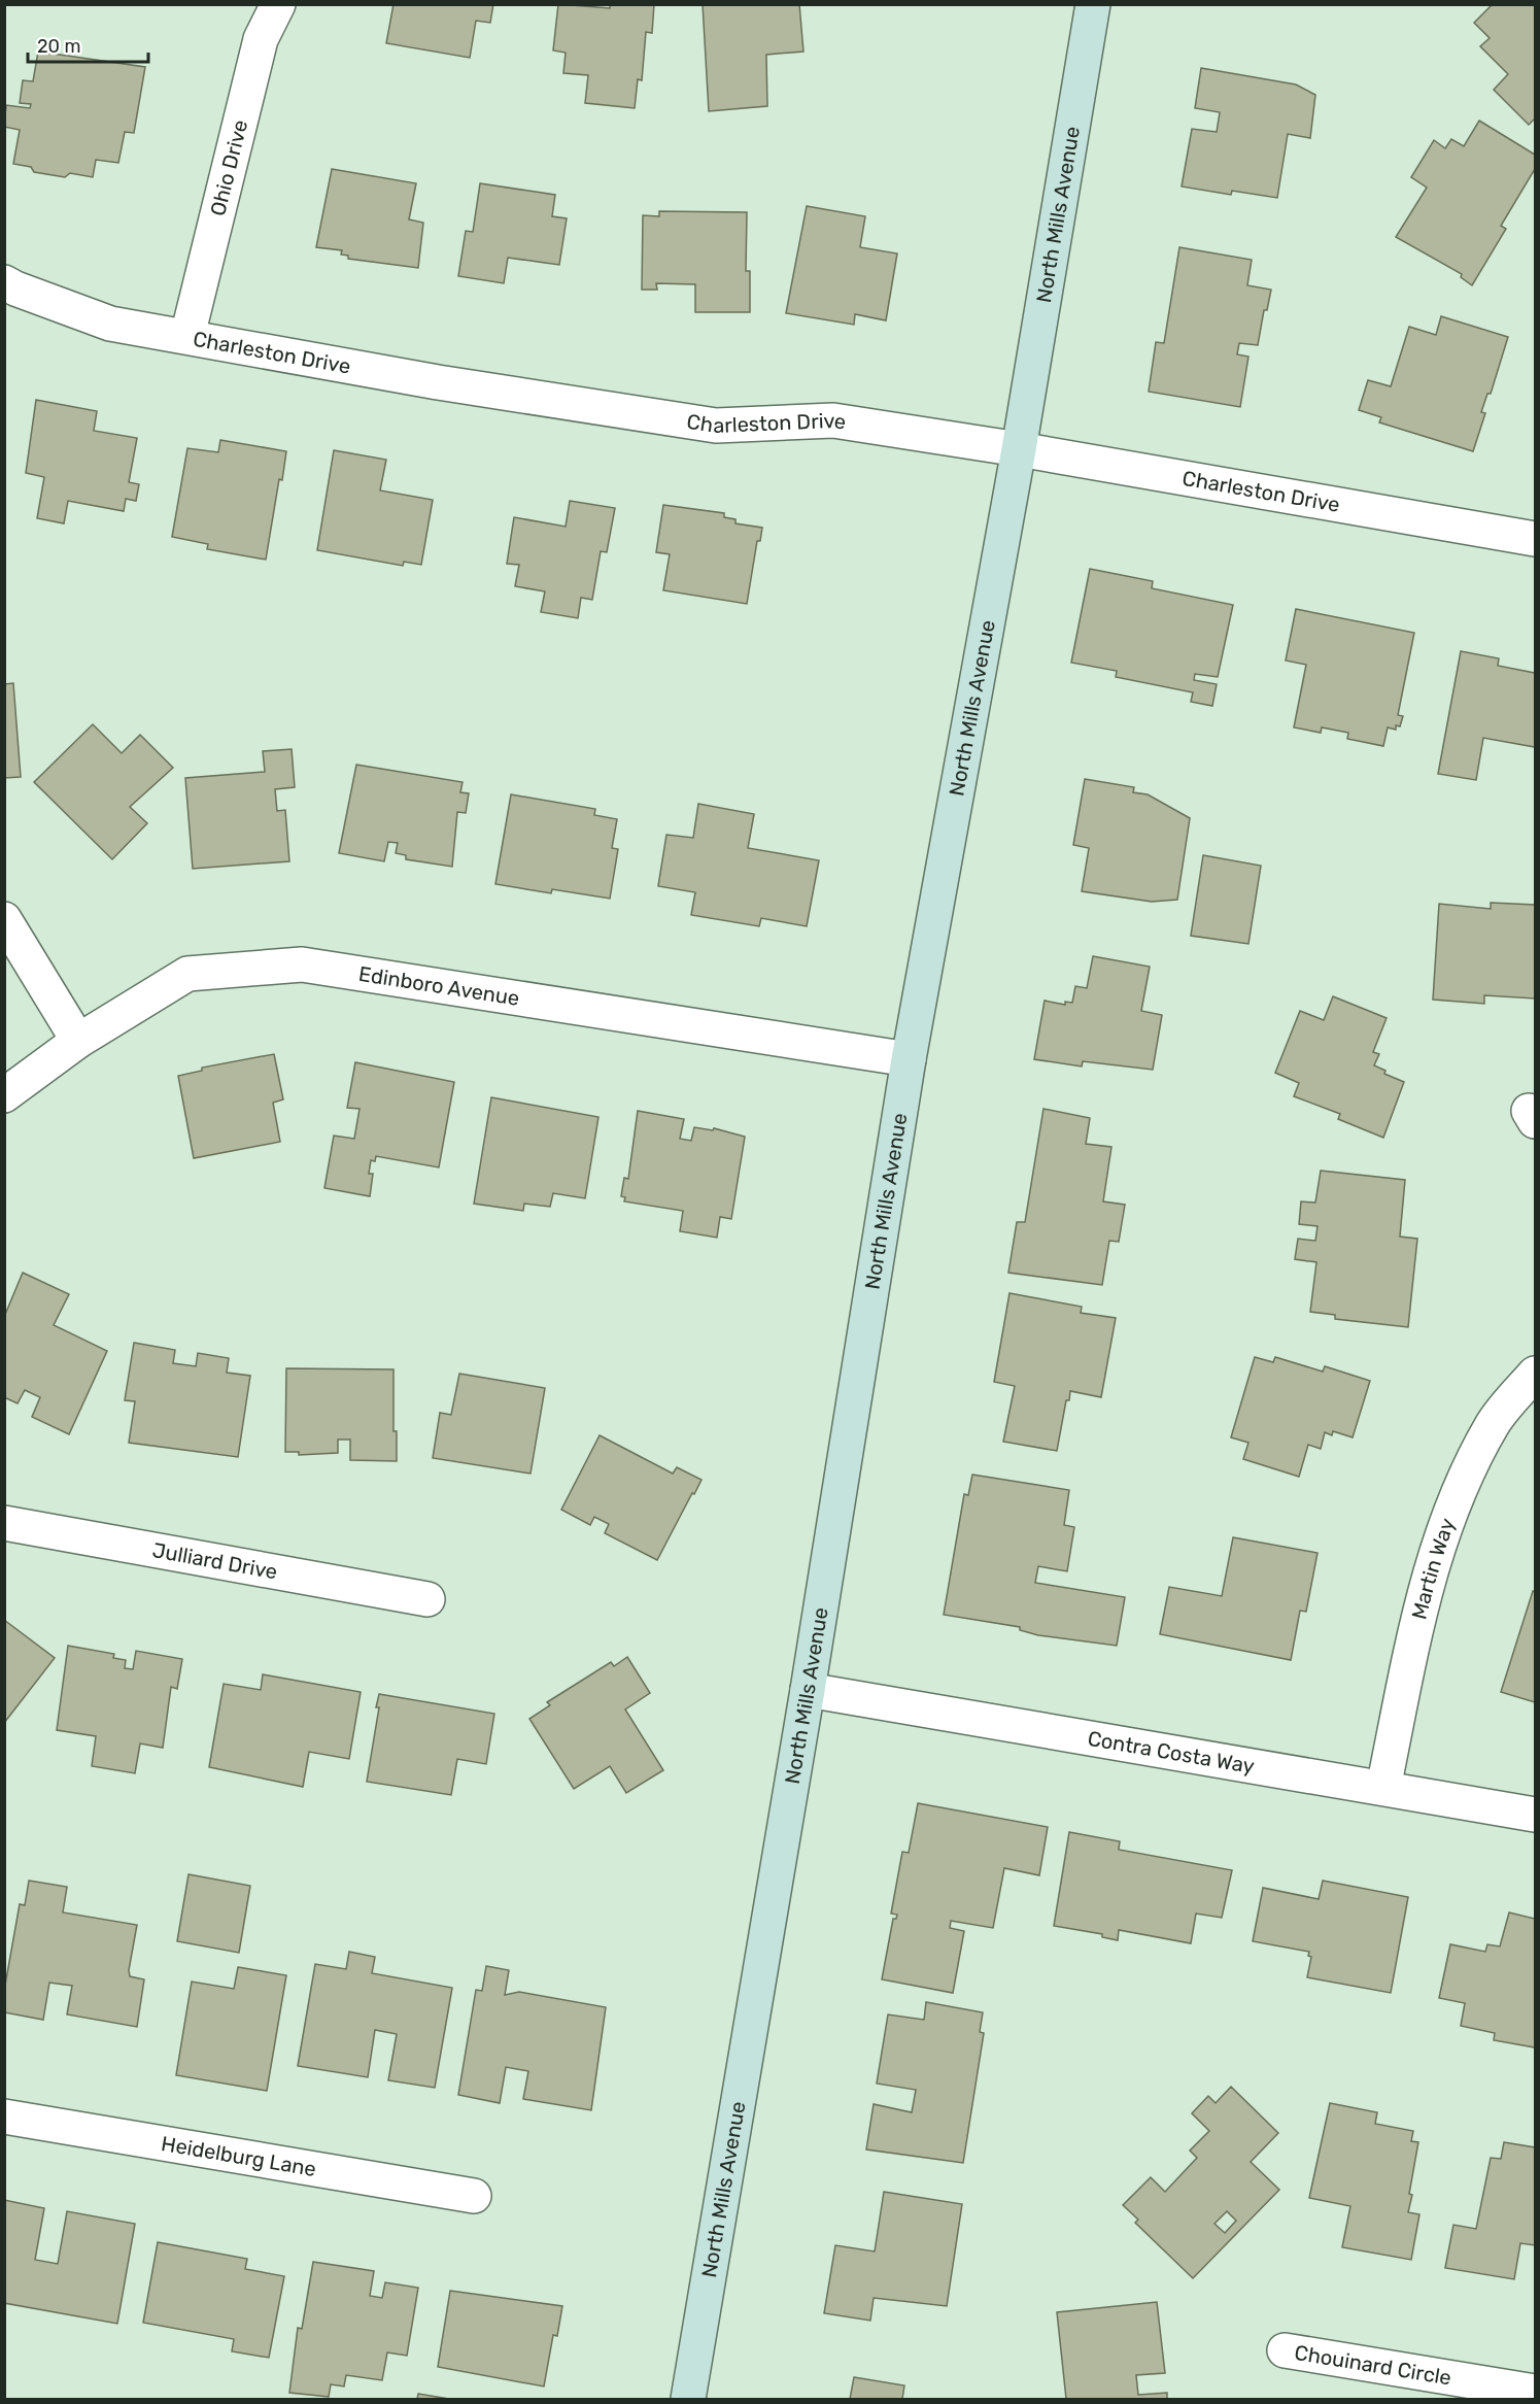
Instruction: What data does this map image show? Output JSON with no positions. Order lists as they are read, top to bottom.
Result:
{
  "streets": {
    "main road": ["North Mills Avenue"],
    "street": [
      "Ohio Drive",
      "Charleston Drive",
      "Edinboro Avenue",
      "Julliard Drive",
      "Martin Way",
      "Contra Costa Way",
      "Heidelburg Lane",
      "Chouinard Circle"
    ]
  },
  "crossings": [
    ["Ohio Drive", "Charleston Drive"],
    ["North Mills Avenue", "Charleston Drive"],
    ["North Mills Avenue", "Edinboro Avenue"],
    ["North Mills Avenue", "Contra Costa Way"],
    ["Martin Way", "Contra Costa Way"]
  ],
  "scale_bar": "20 m"
}
